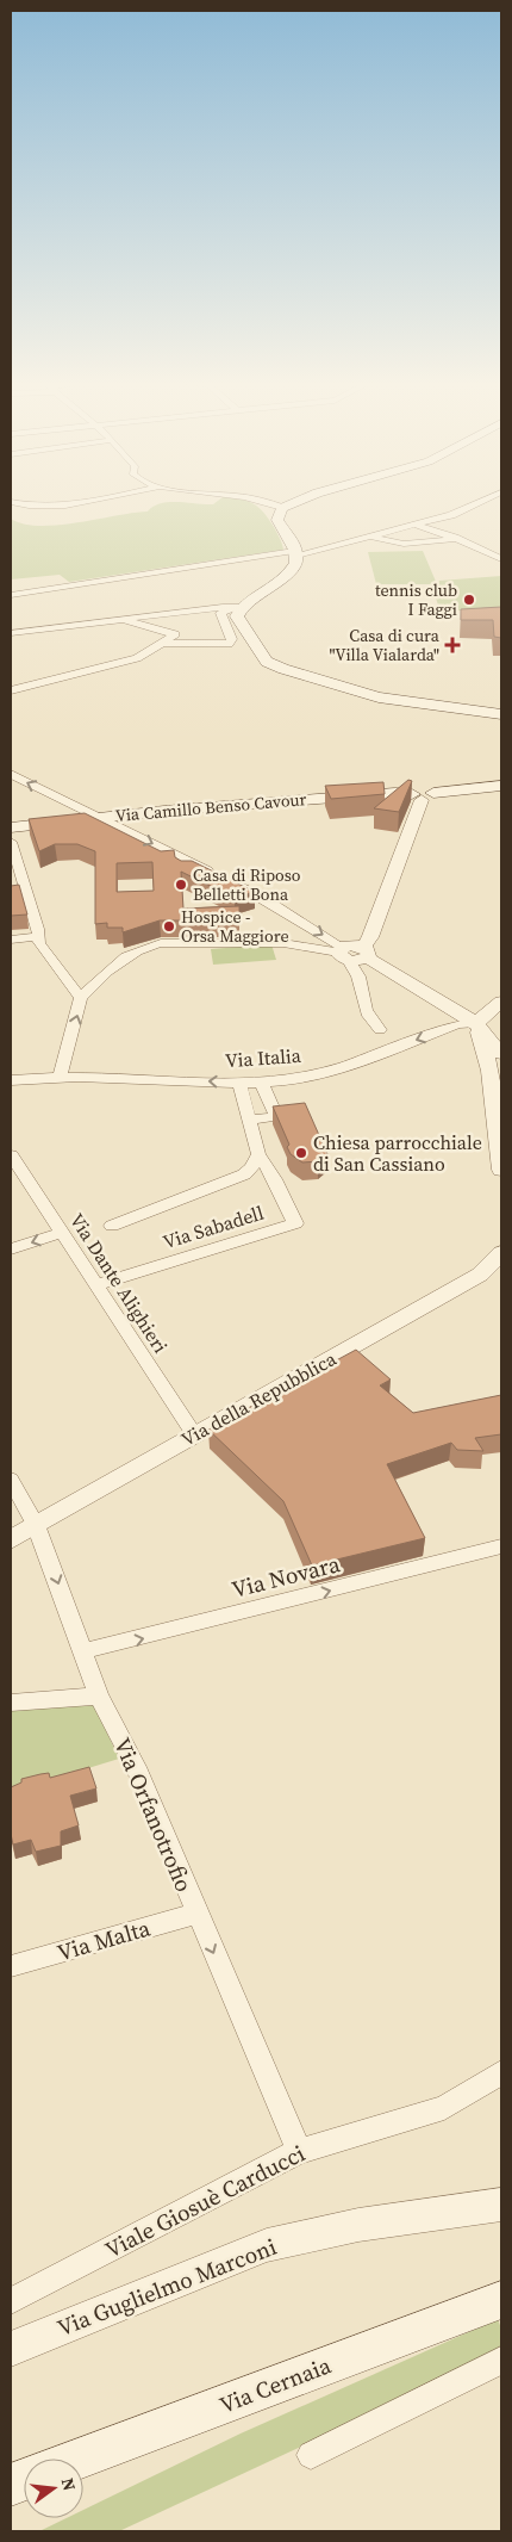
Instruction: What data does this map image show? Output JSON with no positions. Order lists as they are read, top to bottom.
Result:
{
  "streets": {
    "main road": ["Via Camillo Benso Cavour", "Via Cernaia"],
    "street": [
      "Via Italia",
      "Via Sabadell",
      "Via Dante Alighieri",
      "Via della Repubblica",
      "Via Novara",
      "Via Orfanotrofio",
      "Via Malta",
      "Viale Giosuè Carducci",
      "Via Guglielmo Marconi"
    ]
  },
  "crossings": [
    ["Via Sabadell", "Via Dante Alighieri"],
    ["Via Dante Alighieri", "Via della Repubblica"],
    ["Via della Repubblica", "Via Orfanotrofio"],
    ["Via Novara", "Via Orfanotrofio"],
    ["Via Orfanotrofio", "Via Malta"],
    ["Via Orfanotrofio", "Viale Giosuè Carducci"]
  ],
  "one_way": ["Via Novara", "Via Orfanotrofio"],
  "places": {
    "other": [
      "tennis club I Faggi",
      "Casa di Riposo Belletti Bona",
      "Hospice - Orsa Maggiore",
      "Chiesa parrocchiale di San Cassiano"
    ],
    "health": ["Casa di cura \"Villa Vialarda\""]
  },
  "north": "right"
}
